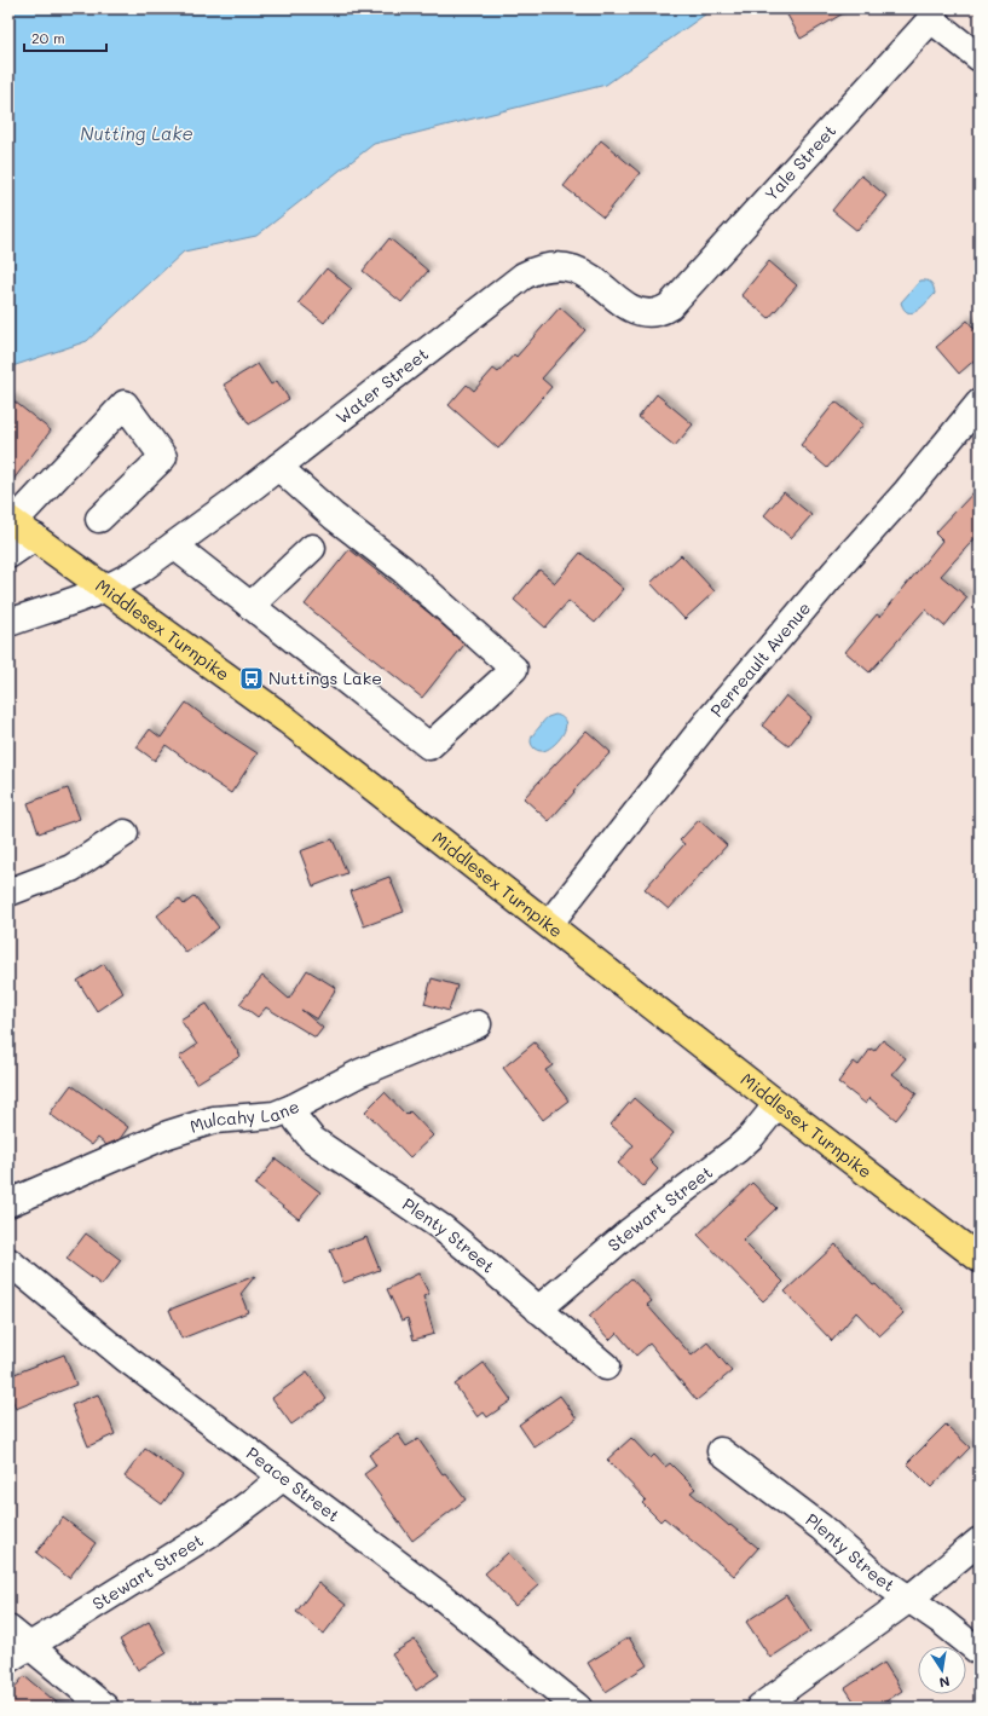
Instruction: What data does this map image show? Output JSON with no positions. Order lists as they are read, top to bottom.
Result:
{
  "streets": {
    "main road": ["Middlesex Turnpike"],
    "street": [
      "Yale Street",
      "Water Street",
      "Perreault Avenue",
      "Mulcahy Lane",
      "Stewart Street",
      "Plenty Street",
      "Peace Street"
    ]
  },
  "crossings": [
    ["Yale Street", "Water Street"],
    ["Water Street", "Middlesex Turnpike"],
    ["Middlesex Turnpike", "Perreault Avenue"],
    ["Middlesex Turnpike", "Stewart Street"],
    ["Mulcahy Lane", "Plenty Street"],
    ["Stewart Street", "Plenty Street"],
    ["Stewart Street", "Peace Street"]
  ],
  "water": ["Nutting Lake"],
  "places": {
    "bus stop": ["Nuttings Lake"]
  },
  "scale_bar": "20 m",
  "north": "bottom"
}
